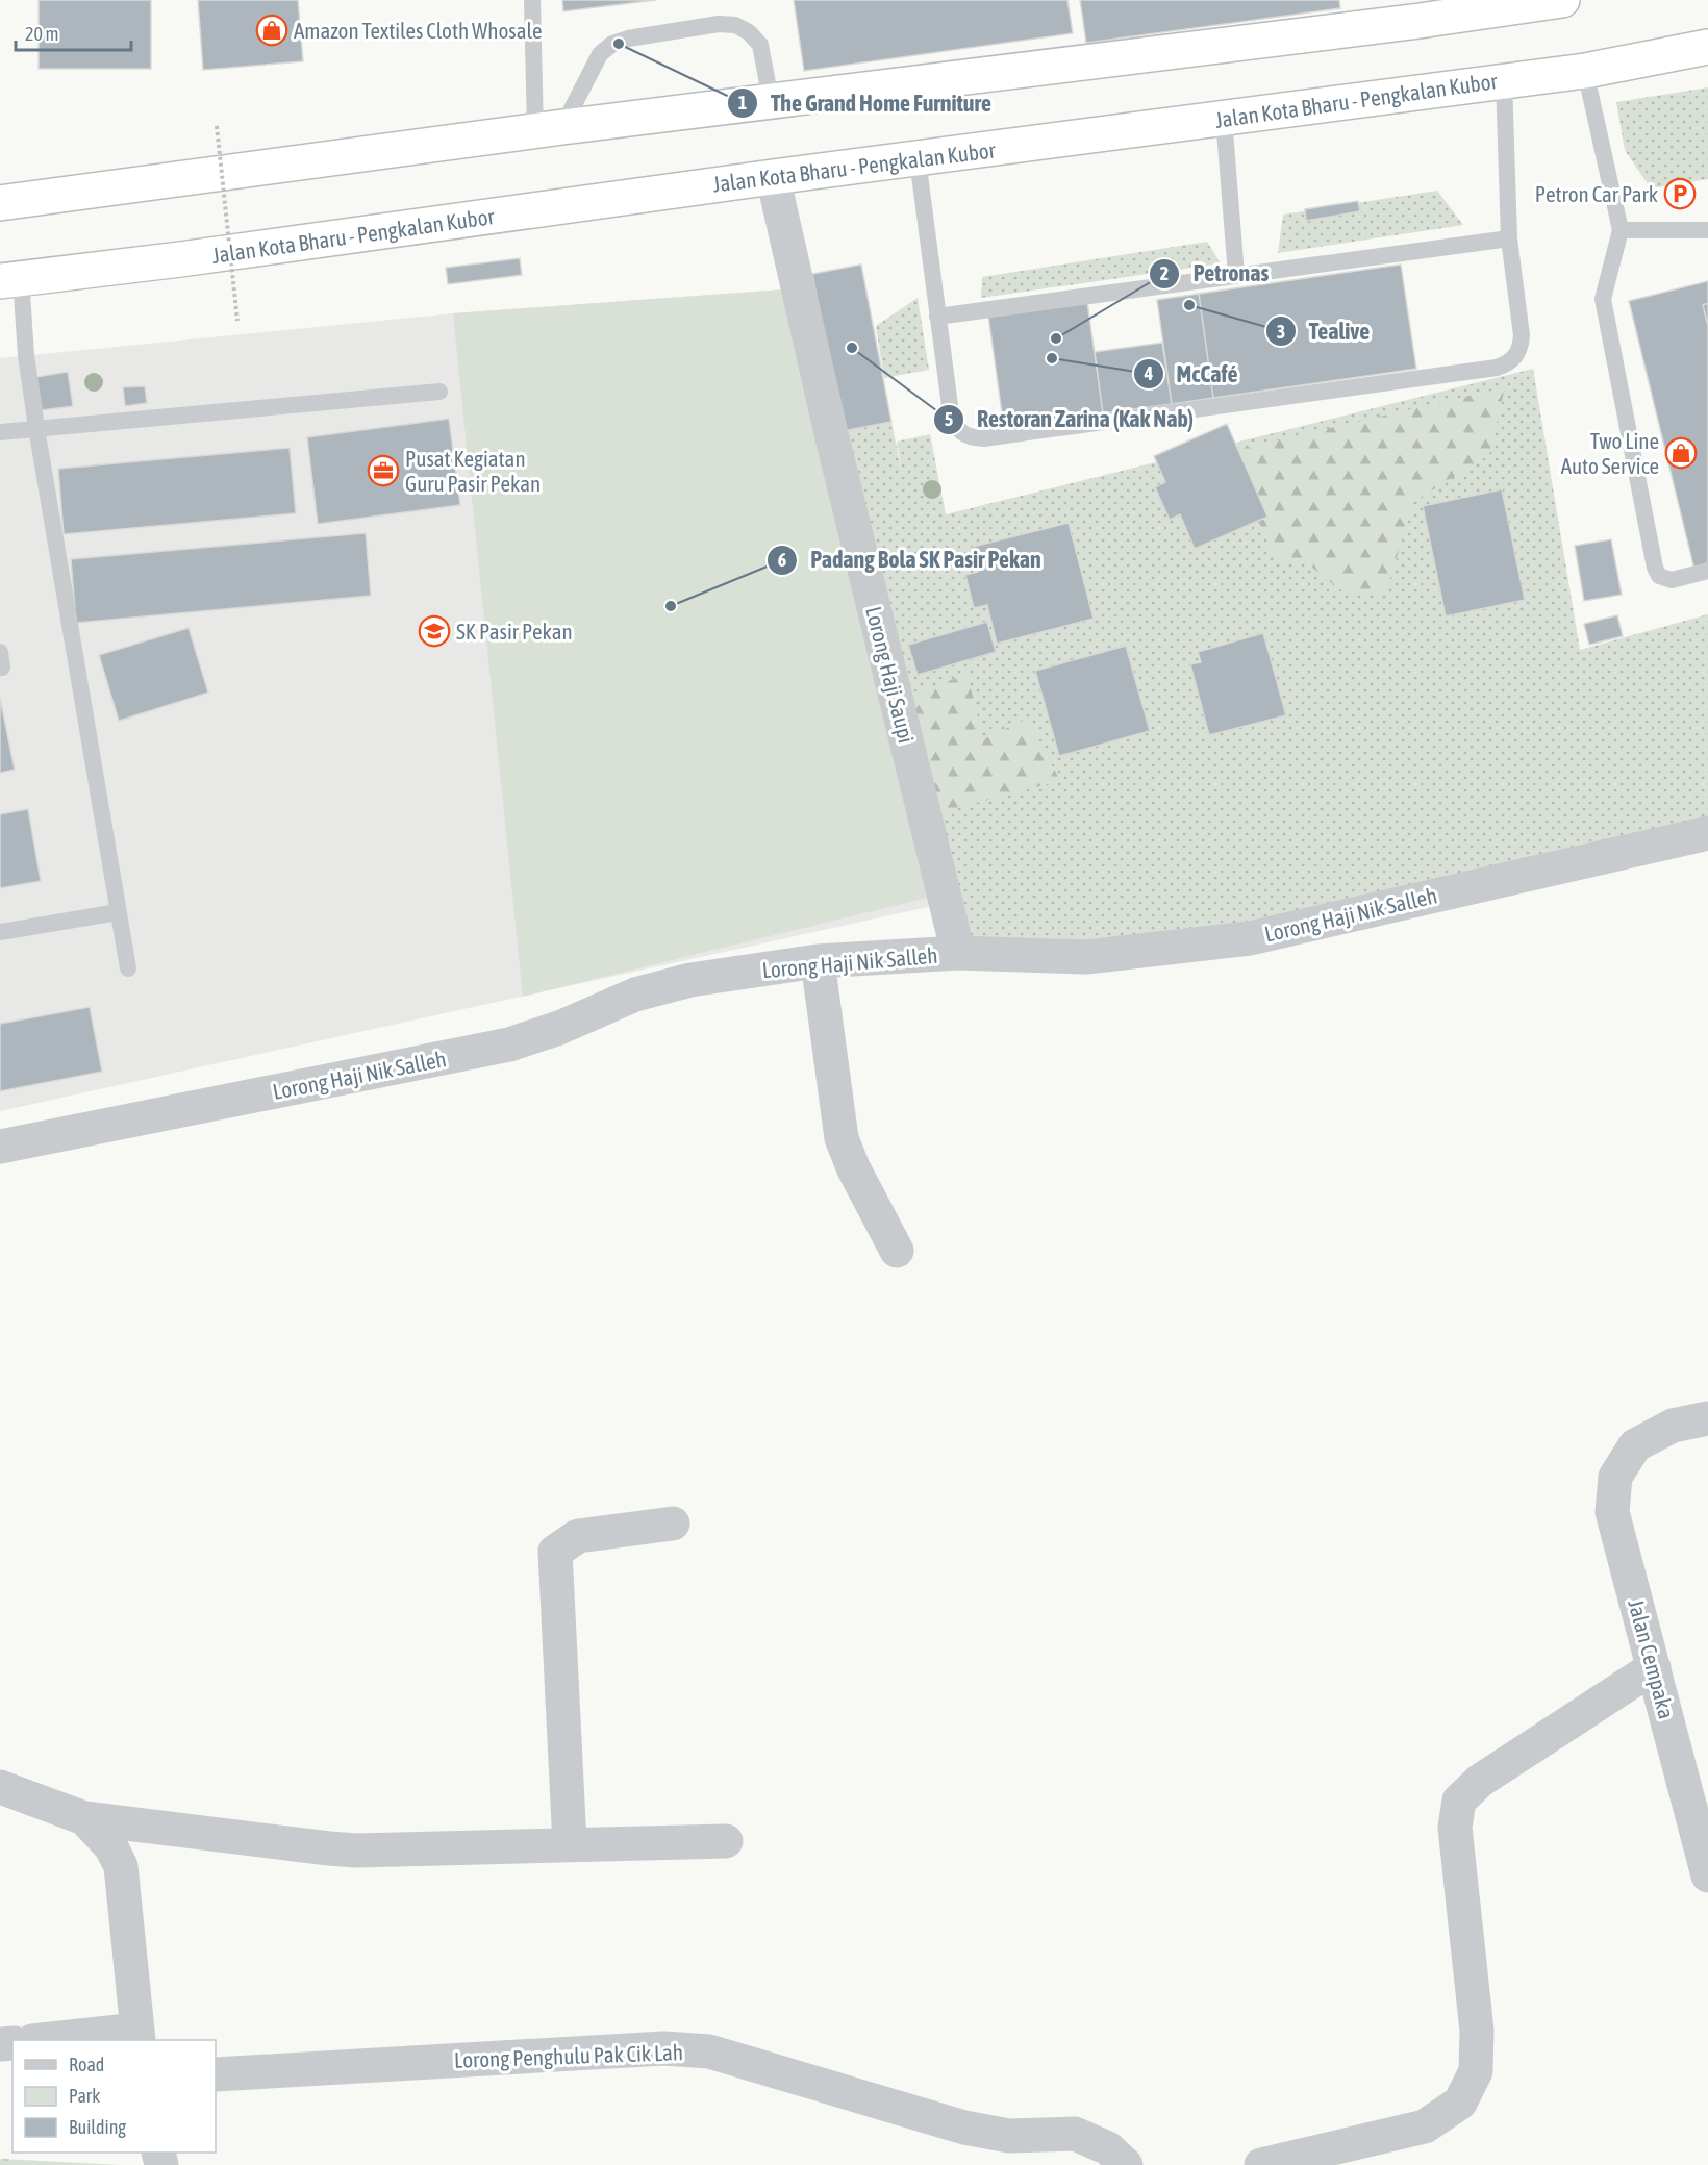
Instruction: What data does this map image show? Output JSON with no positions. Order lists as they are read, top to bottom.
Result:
{
  "streets": {
    "highway": ["Jalan Kota Bharu - Pengkalan Kubor"],
    "street": [
      "Lorong Haji Saupi",
      "Lorong Haji Nik Salleh",
      "Jalan Cempaka",
      "Lorong Penghulu Pak Cik Lah"
    ]
  },
  "crossings": [
    ["Jalan Kota Bharu - Pengkalan Kubor", "Lorong Haji Saupi"],
    ["Lorong Haji Saupi", "Lorong Haji Nik Salleh"]
  ],
  "places": {
    "shop": ["Amazon Textiles Cloth Whosale", "Two Line Auto Service"],
    "other": [
      "The Grand Home Furniture",
      "Tealive",
      "Petronas",
      "Restoran Zarina (Kak Nab)",
      "McCafé",
      "Padang Bola SK Pasir Pekan"
    ],
    "parking": ["Petron Car Park"],
    "office": ["Pusat Kegiatan Guru Pasir Pekan"],
    "school or university": ["SK Pasir Pekan"]
  },
  "legend": ["Road", "Park", "Building"],
  "scale_bar": "20 m"
}
